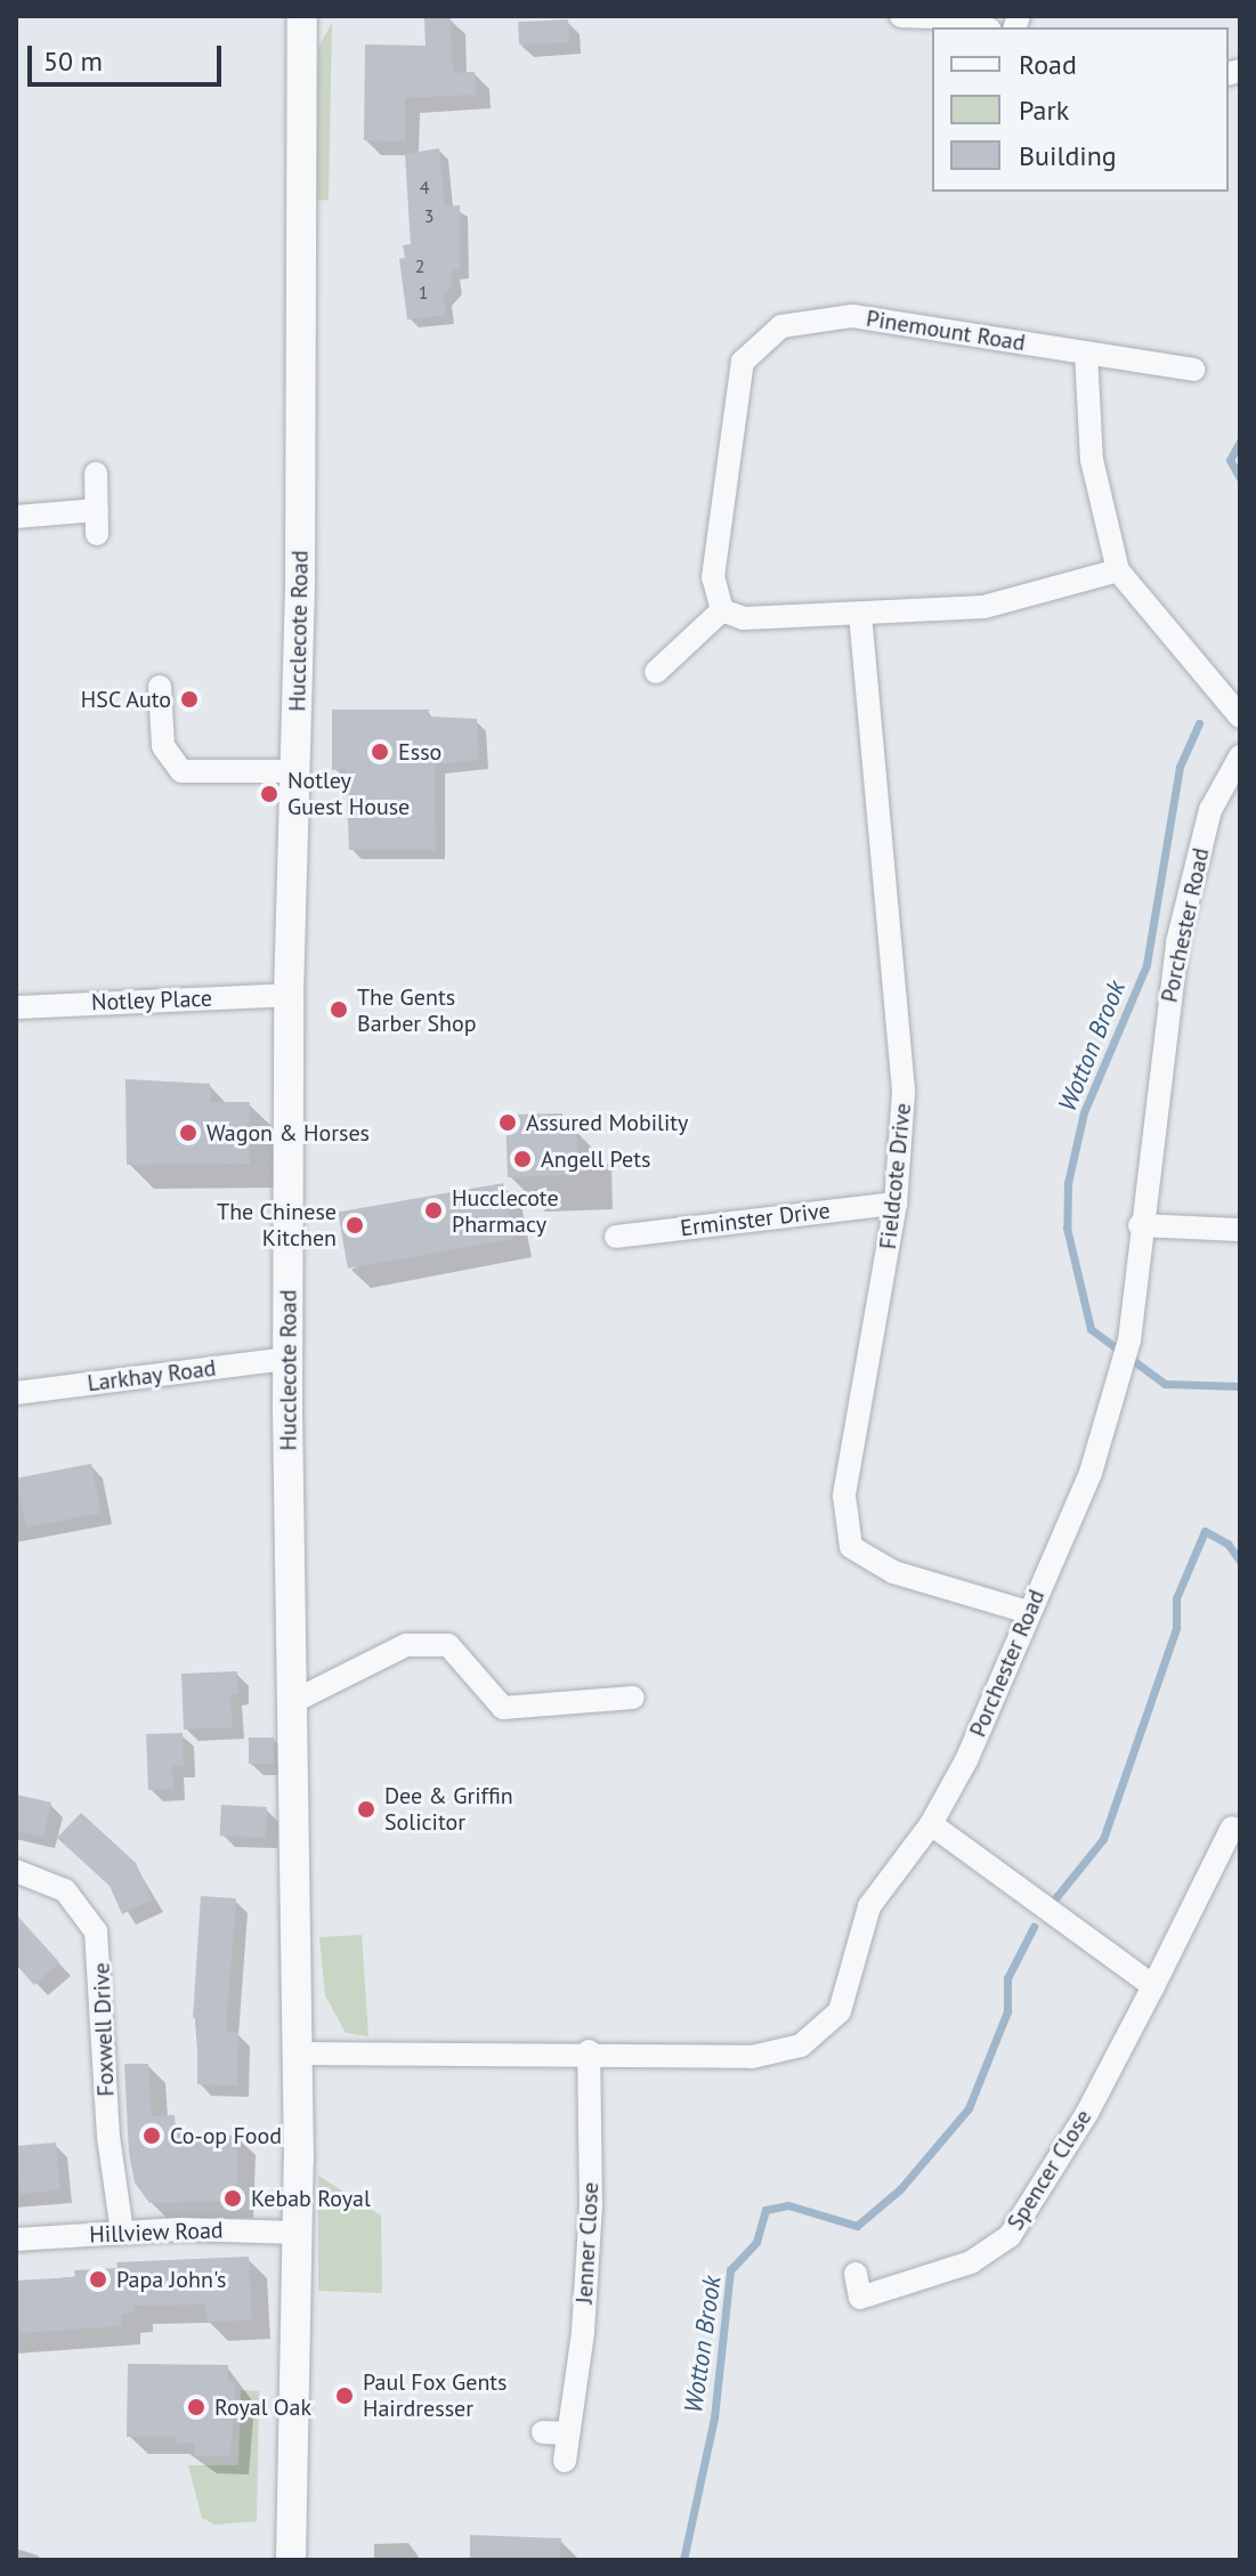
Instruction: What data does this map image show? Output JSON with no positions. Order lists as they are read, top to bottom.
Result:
{
  "streets": {
    "street": [
      "Pinemount Road",
      "Hucclecote Road",
      "Porchester Road",
      "Notley Place",
      "Fieldcote Drive",
      "Erminster Drive",
      "Larkhay Road",
      "Foxwell Drive",
      "Spencer Close",
      "Hillview Road",
      "Jenner Close"
    ]
  },
  "crossings": [
    ["Hucclecote Road", "Porchester Road"],
    ["Hucclecote Road", "Notley Place"],
    ["Hucclecote Road", "Larkhay Road"],
    ["Hucclecote Road", "Hillview Road"],
    ["Porchester Road", "Fieldcote Drive"],
    ["Porchester Road", "Jenner Close"],
    ["Fieldcote Drive", "Erminster Drive"],
    ["Foxwell Drive", "Hillview Road"]
  ],
  "water": ["Wotton Brook"],
  "places": [
    "HSC Auto",
    "Esso",
    "Notley Guest House",
    "The Gents Barber Shop",
    "Assured Mobility",
    "Wagon & Horses",
    "Angell Pets",
    "Hucclecote Pharmacy",
    "The Chinese Kitchen",
    "Dee & Griffin Solicitor",
    "Co-op Food",
    "Kebab Royal",
    "Papa John's",
    "Paul Fox Gents Hairdresser",
    "Royal Oak"
  ],
  "house_numbers": [
    "4",
    "3",
    "2",
    "1"
  ],
  "legend": ["Road", "Park", "Building"],
  "scale_bar": "50 m"
}
